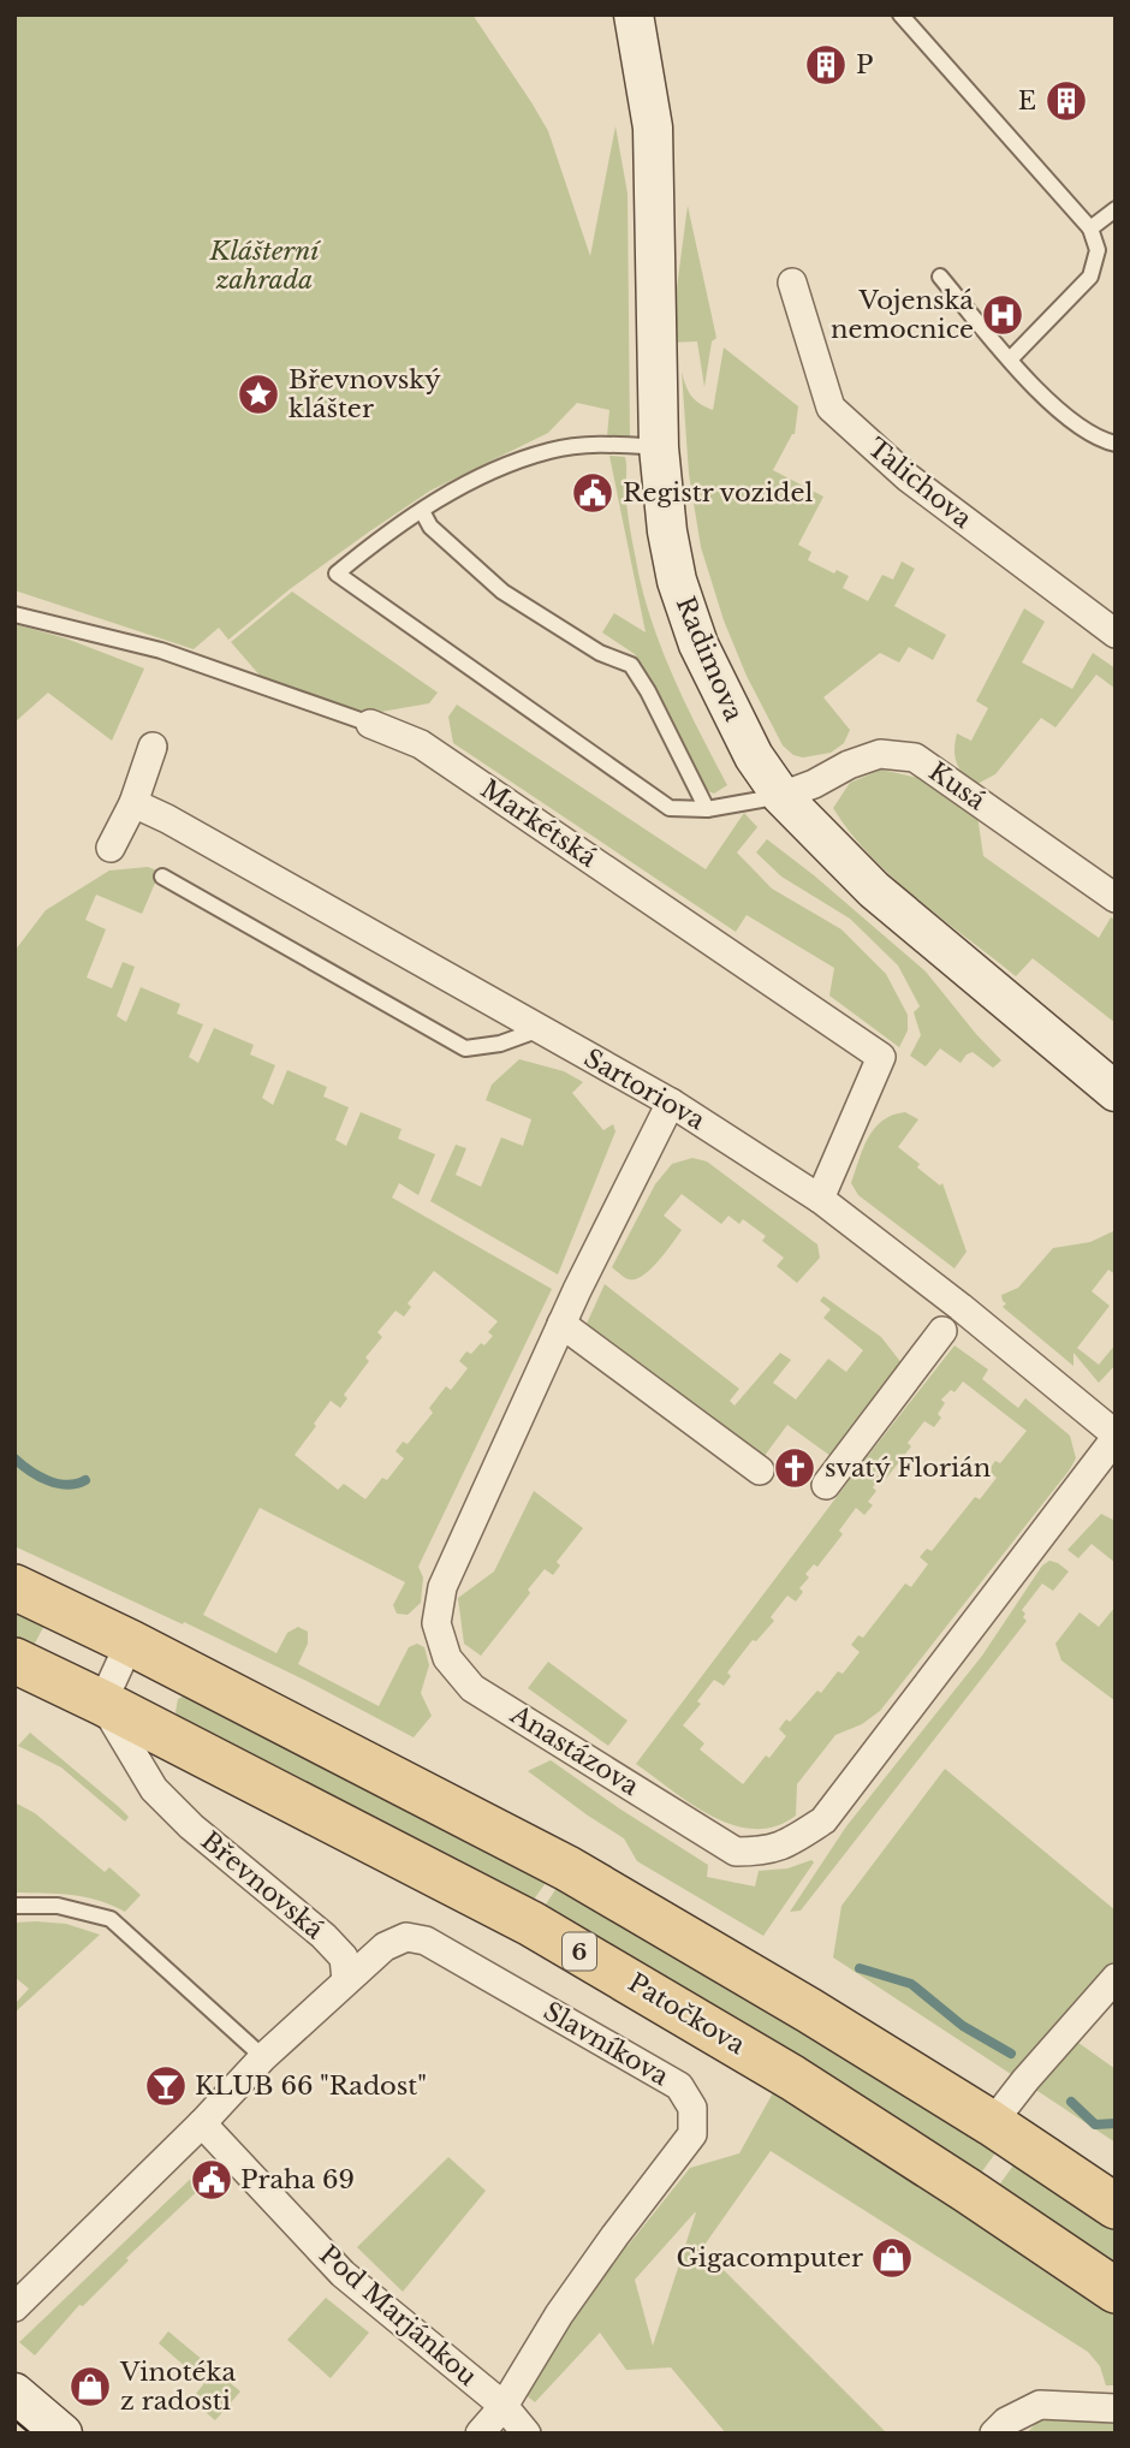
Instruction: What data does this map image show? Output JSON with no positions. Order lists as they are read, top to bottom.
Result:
{
  "streets": {
    "main road": ["6", "Patočkova"],
    "street": [
      "Talichova",
      "Radimova",
      "Kusá",
      "Markétská",
      "Sartoriova",
      "Anastázova",
      "Břevnovská",
      "Slavníkova",
      "Pod Marjánkou"
    ]
  },
  "crossings": [
    ["Radimova", "Kusá"],
    ["Markétská", "Sartoriova"],
    ["Sartoriova", "Anastázova"],
    ["Břevnovská", "Patočkova"],
    ["Břevnovská", "Slavníkova"],
    ["Slavníkova", "Pod Marjánkou"]
  ],
  "parks": ["Klášterní zahrada"],
  "places": {
    "building": ["P", "E"],
    "hospital": ["Vojenská nemocnice"],
    "place": ["Břevnovský klášter"],
    "public building": ["Registr vozidel", "Praha 69"],
    "church": ["svatý Florián"],
    "bar": ["KLUB 66 \"Radost\""],
    "shop": ["Gigacomputer", "Vinotéka z radosti"]
  }
}
